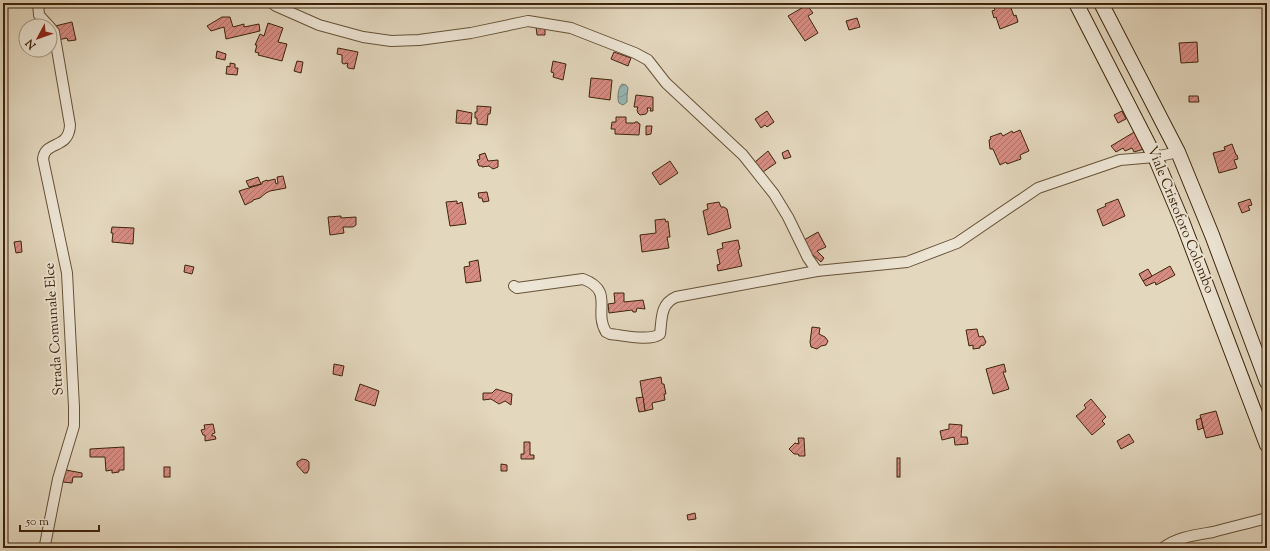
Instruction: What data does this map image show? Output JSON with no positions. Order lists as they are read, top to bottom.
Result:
{
  "streets": {
    "main road": ["Viale Cristoforo Colombo"],
    "street": ["Strada Comunale Elce"]
  },
  "scale_bar": "50 m",
  "north": "bottom left"
}
